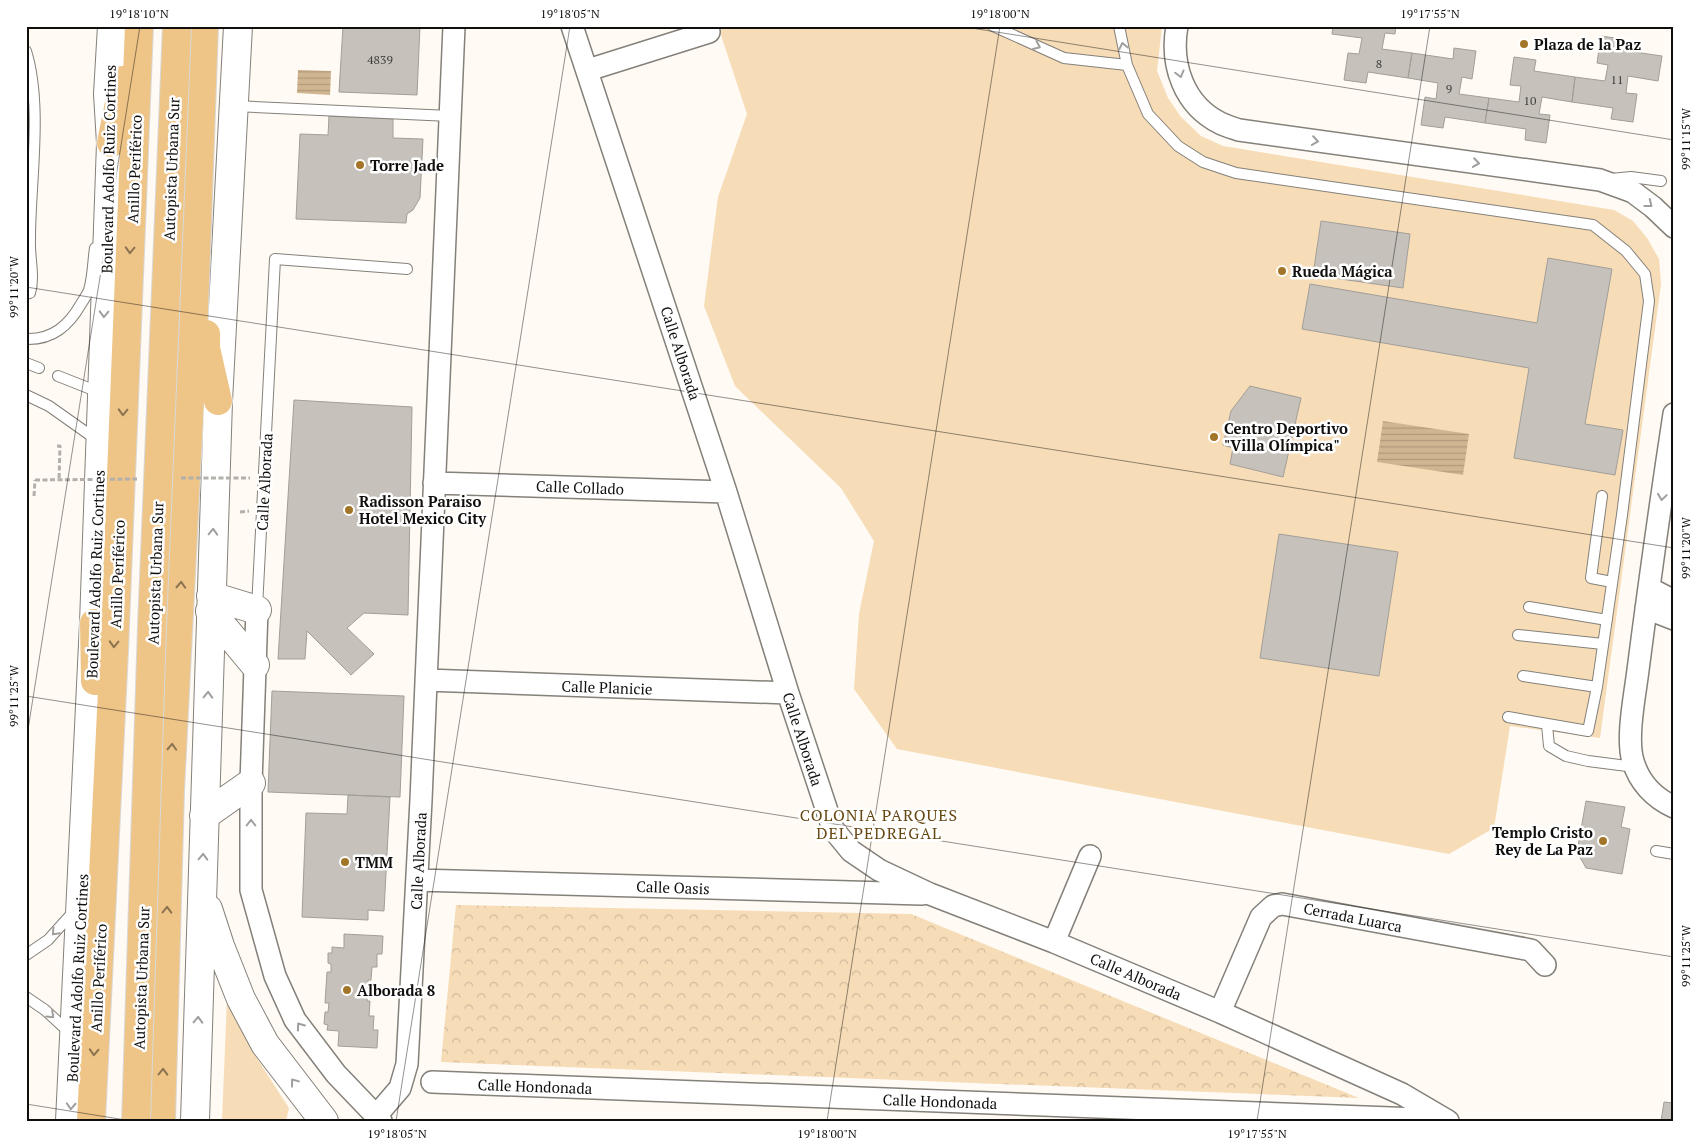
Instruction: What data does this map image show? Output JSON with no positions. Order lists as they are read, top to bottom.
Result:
{
  "streets": {
    "highway": ["Anillo Periférico", "Autopista Urbana Sur"],
    "main road": ["Boulevard Adolfo Ruiz Cortines"],
    "street": [
      "Calle Alborada",
      "Calle Collado",
      "Calle Planicie",
      "Calle Oasis",
      "Cerrada Luarca",
      "Calle Hondonada"
    ]
  },
  "crossings": [
    ["Calle Alborada", "Calle Collado"],
    ["Calle Alborada", "Calle Planicie"],
    ["Calle Alborada", "Calle Oasis"],
    ["Calle Alborada", "Cerrada Luarca"],
    ["Calle Alborada", "Calle Hondonada"]
  ],
  "districts": ["COLONIA PARQUES DEL PEDREGAL"],
  "places": [
    "Plaza de la Paz",
    "Torre Jade",
    "Rueda Mágica",
    "Centro Deportivo \"Villa Olímpica\"",
    "Radisson Paraiso Hotel Mexico City",
    "Templo Cristo Rey de La Paz",
    "TMM",
    "Alborada 8"
  ],
  "house_numbers": [
    "4839",
    "8",
    "11",
    "9",
    "10"
  ],
  "coordinates": [
    "19°18'10\"N",
    "19°18'05\"N",
    "19°18'00\"N",
    "19°17'55\"N",
    "99°11'15\"W",
    "99°11'20\"W",
    "99°11'25\"W"
  ]
}
